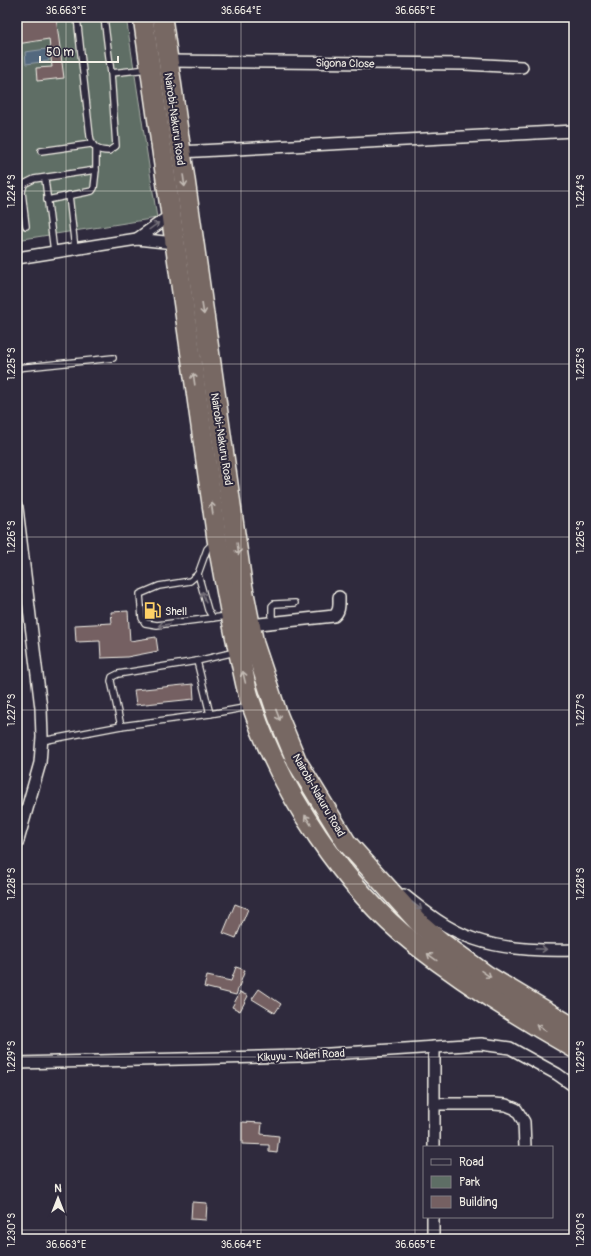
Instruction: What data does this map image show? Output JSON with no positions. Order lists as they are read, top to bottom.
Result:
{
  "streets": {
    "highway": ["Nairobi-Nakuru Road"],
    "street": ["Sigona Close", "Kikuyu - Nderi Road"]
  },
  "crossings": [
    ["Sigona Close", "Nairobi-Nakuru Road"]
  ],
  "places": {
    "fuel station": ["Shell"]
  },
  "legend": ["Road", "Park", "Building"],
  "scale_bar": "50 m",
  "north": "top",
  "coordinates": [
    "36.663°E",
    "36.664°E",
    "36.665°E",
    "1.224°S",
    "1.225°S",
    "1.226°S",
    "1.227°S",
    "1.228°S",
    "1.229°S",
    "1.230°S"
  ]
}
